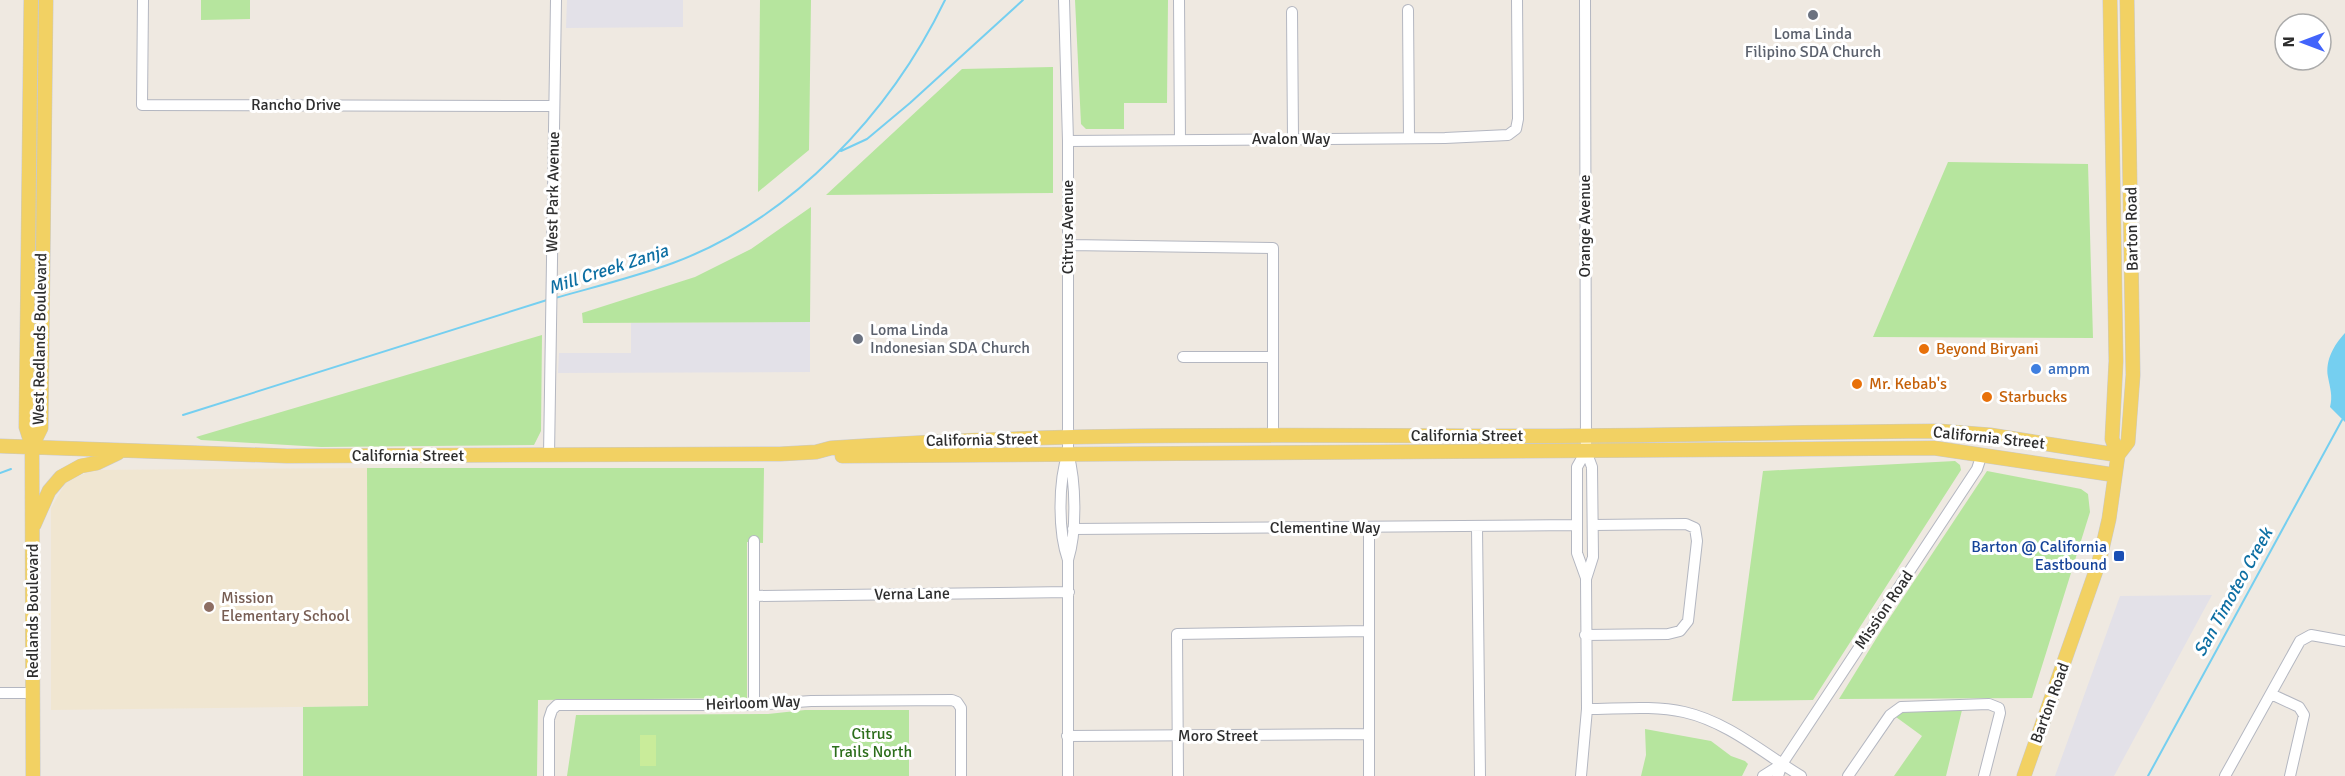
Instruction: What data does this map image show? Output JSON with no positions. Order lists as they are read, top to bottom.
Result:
{
  "streets": {
    "main road": [
      "Barton Road",
      "West Redlands Boulevard",
      "California Street",
      "Redlands Boulevard"
    ],
    "street": [
      "Rancho Drive",
      "Avalon Way",
      "West Park Avenue",
      "Orange Avenue",
      "Citrus Avenue",
      "Clementine Way",
      "Verna Lane",
      "Mission Road",
      "Heirloom Way",
      "Moro Street"
    ]
  },
  "crossings": [
    ["Rancho Drive", "West Park Avenue"],
    ["Avalon Way", "Citrus Avenue"],
    ["West Park Avenue", "California Street"],
    ["Orange Avenue", "California Street"],
    ["Orange Avenue", "Clementine Way"],
    ["Citrus Avenue", "California Street"],
    ["Citrus Avenue", "Clementine Way"],
    ["Citrus Avenue", "Verna Lane"],
    ["Citrus Avenue", "Moro Street"],
    ["Barton Road", "California Street"],
    ["West Redlands Boulevard", "California Street"],
    ["West Redlands Boulevard", "Redlands Boulevard"],
    ["California Street", "Mission Road"],
    ["California Street", "Redlands Boulevard"]
  ],
  "water": ["Mill Creek Zanja", "San Timoteo Creek"],
  "parks": ["Citrus Trails North"],
  "places": {
    "other": [
      "Loma Linda Filipino SDA Church",
      "Loma Linda Indonesian SDA Church",
      "Beyond Biryani",
      "ampm",
      "Mr. Kebab's",
      "Starbucks",
      "Mission Elementary School"
    ],
    "transit": ["Barton @ California Eastbound"]
  },
  "north": "left"
}
